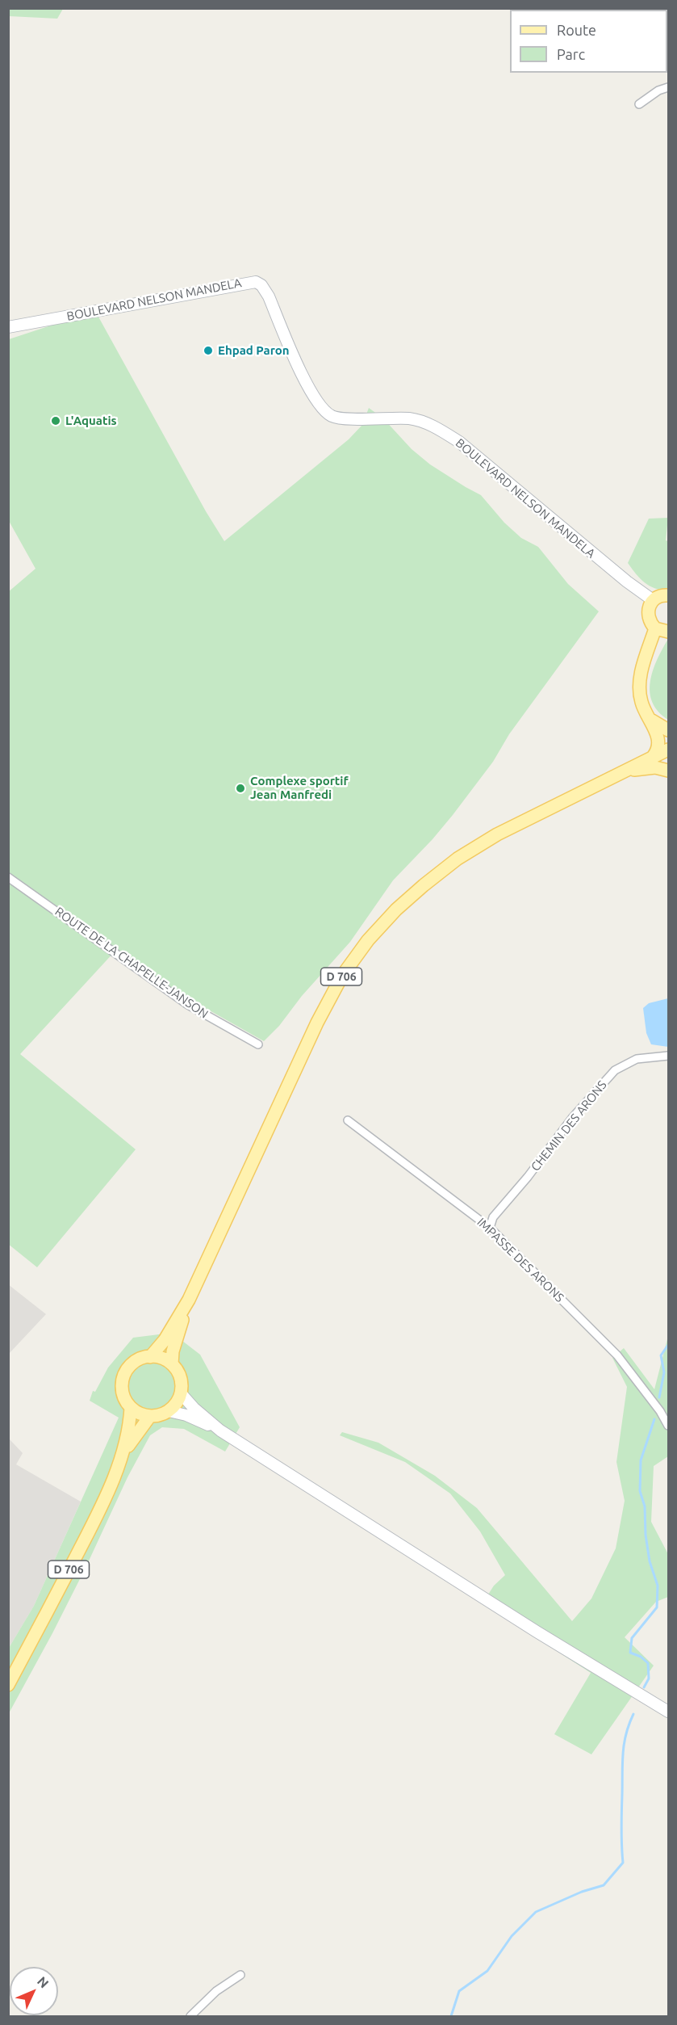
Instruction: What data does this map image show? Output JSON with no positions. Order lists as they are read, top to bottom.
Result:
{
  "streets": {
    "main road": ["D 706"],
    "street": [
      "BOULEVARD NELSON MANDELA",
      "ROUTE DE LA CHAPELLE-JANSON",
      "CHEMIN DES ARONS",
      "IMPASSE DES ARONS"
    ]
  },
  "crossings": [
    ["CHEMIN DES ARONS", "IMPASSE DES ARONS"]
  ],
  "places": ["Ehpad Paron", "L'Aquatis", "Complexe sportif Jean Manfredi"],
  "legend": ["Route", "Parc"],
  "north": "top right"
}
